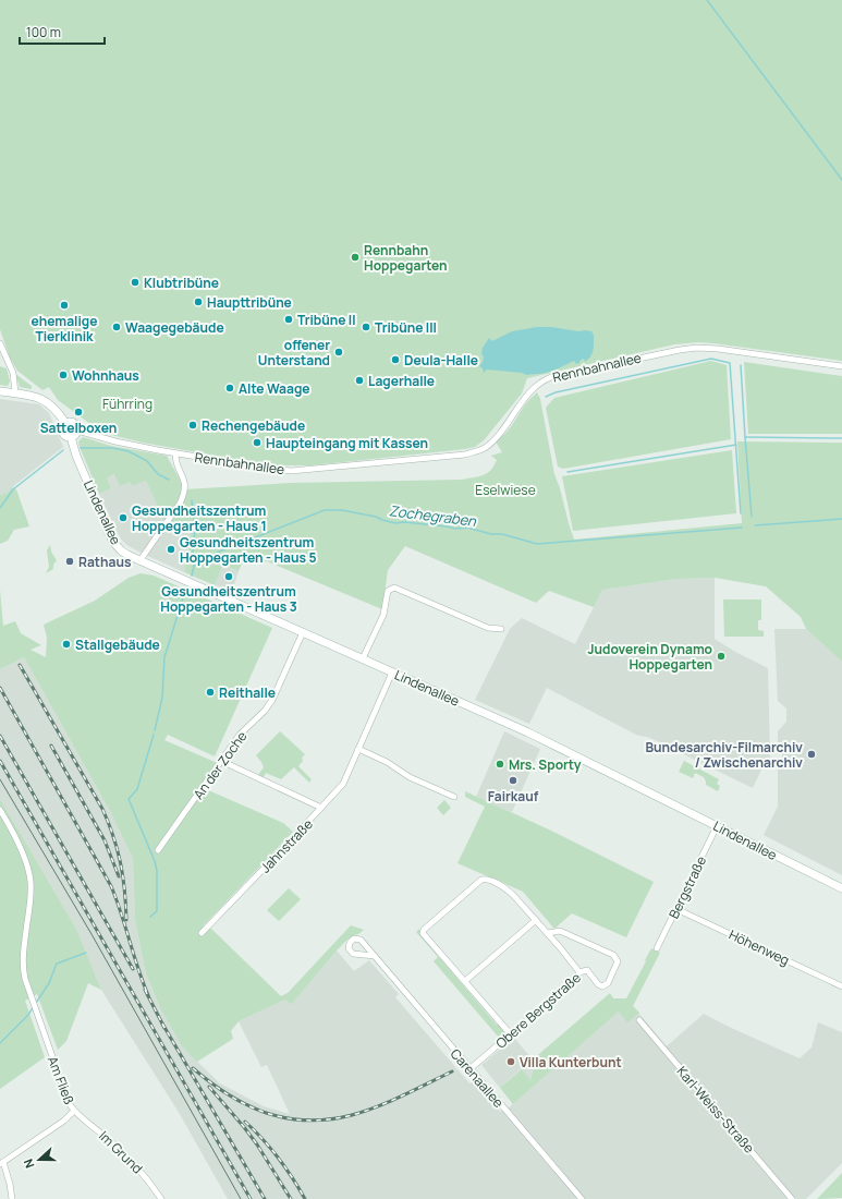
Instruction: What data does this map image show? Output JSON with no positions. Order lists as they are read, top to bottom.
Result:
{
  "streets": {
    "street": [
      "Rennbahnallee",
      "Lindenallee",
      "An der Zoche",
      "Jahnstraße",
      "Bergstraße",
      "Höhenweg",
      "Obere Bergstraße",
      "Carenaallee",
      "Am Fließ",
      "Karl-Weiss-Straße",
      "Im Grund"
    ]
  },
  "crossings": [
    ["Rennbahnallee", "Lindenallee"],
    ["Lindenallee", "An der Zoche"],
    ["Lindenallee", "Jahnstraße"],
    ["Lindenallee", "Bergstraße"],
    ["Bergstraße", "Höhenweg"],
    ["Obere Bergstraße", "Carenaallee"],
    ["Am Fließ", "Im Grund"]
  ],
  "water": ["Zochegraben"],
  "parks": ["Führring", "Eselwiese"],
  "places": [
    "Rennbahn Hoppegarten",
    "Klubtribüne",
    "Haupttribüne",
    "ehemalige Tierklinik",
    "Tribüne II",
    "Waagegebäude",
    "Tribüne III",
    "offener Unterstand",
    "Deula-Halle",
    "Wohnhaus",
    "Lagerhalle",
    "Alte Waage",
    "Sattelboxen",
    "Rechengebäude",
    "Haupteingang mit Kassen",
    "Gesundheitszentrum Hoppegarten - Haus 1",
    "Gesundheitszentrum Hoppegarten - Haus 5",
    "Rathaus",
    "Gesundheitszentrum Hoppegarten - Haus 3",
    "Stallgebäude",
    "Judoverein Dynamo Hoppegarten",
    "Reithalle",
    "Bundesarchiv-Filmarchiv / Zwischenarchiv",
    "Mrs. Sporty",
    "Fairkauf",
    "Villa Kunterbunt"
  ],
  "scale_bar": "100 m",
  "north": "left"
}
